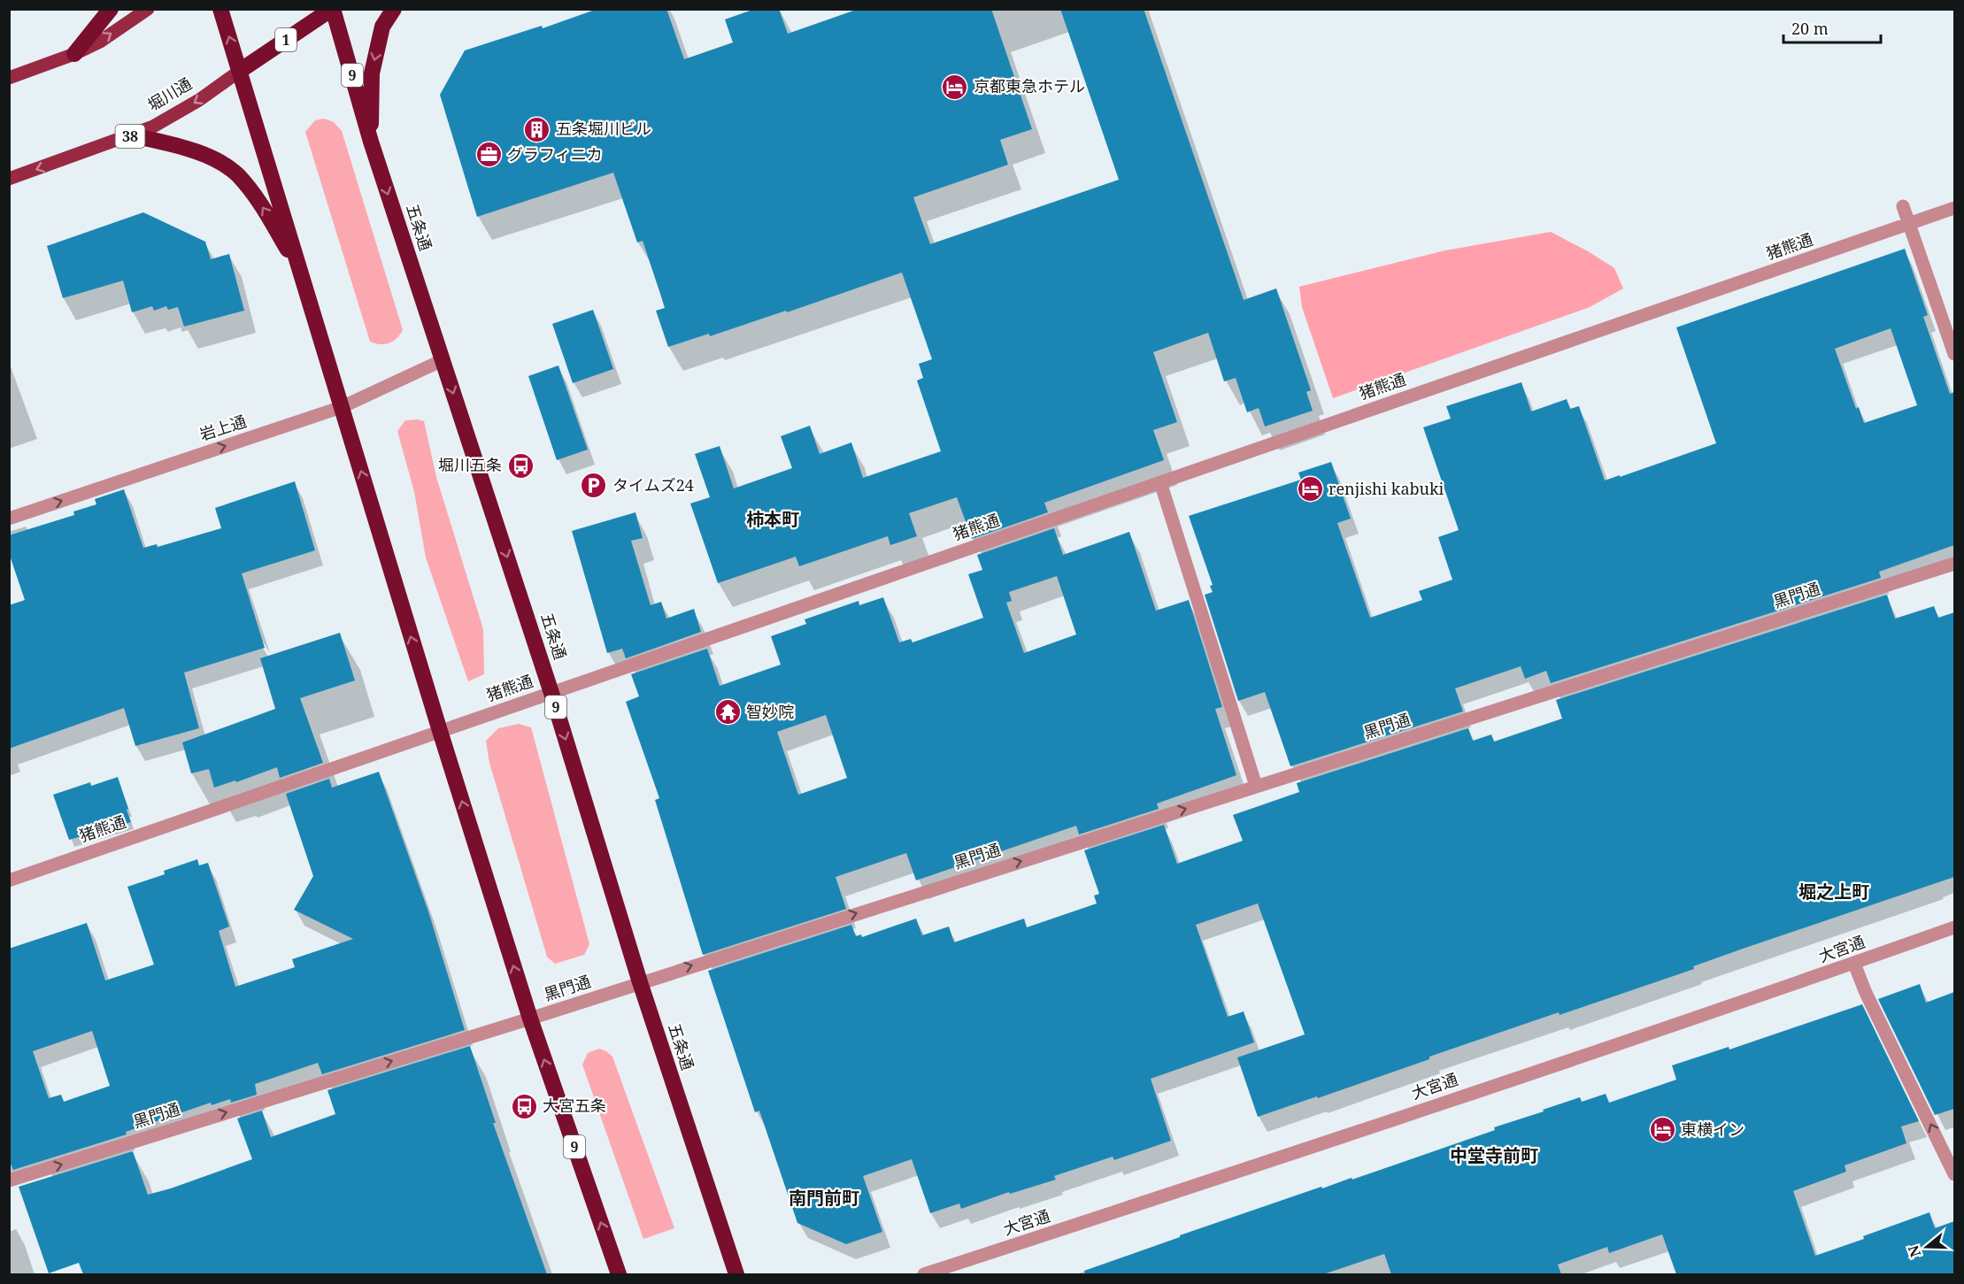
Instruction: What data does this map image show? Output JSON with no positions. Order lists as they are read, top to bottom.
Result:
{
  "streets": {
    "highway": [
      "1",
      "9",
      "堀川通",
      "五条通"
    ],
    "main road": ["38"],
    "street": [
      "猪熊通",
      "岩上通",
      "黒門通",
      "大宮通"
    ]
  },
  "crossings": [
    ["9", "堀川通"],
    ["9", "猪熊通"],
    ["9", "岩上通"],
    ["9", "黒門通"],
    ["堀川通", "五条通"],
    ["五条通", "猪熊通"],
    ["五条通", "岩上通"],
    ["五条通", "黒門通"]
  ],
  "one_way": ["堀川通", "岩上通", "黒門通"],
  "districts": [
    "柿本町",
    "堀之上町",
    "中堂寺前町",
    "南門前町"
  ],
  "places": {
    "hotel": ["京都東急ホテル", "renjishi kabuki", "東横イン"],
    "building": ["五条堀川ビル"],
    "office": ["グラフィニカ"],
    "bus stop": ["堀川五条", "大宮五条"],
    "parking": ["タイムズ24"],
    "temple": ["智妙院"]
  },
  "scale_bar": "20 m",
  "north": "left"
}
